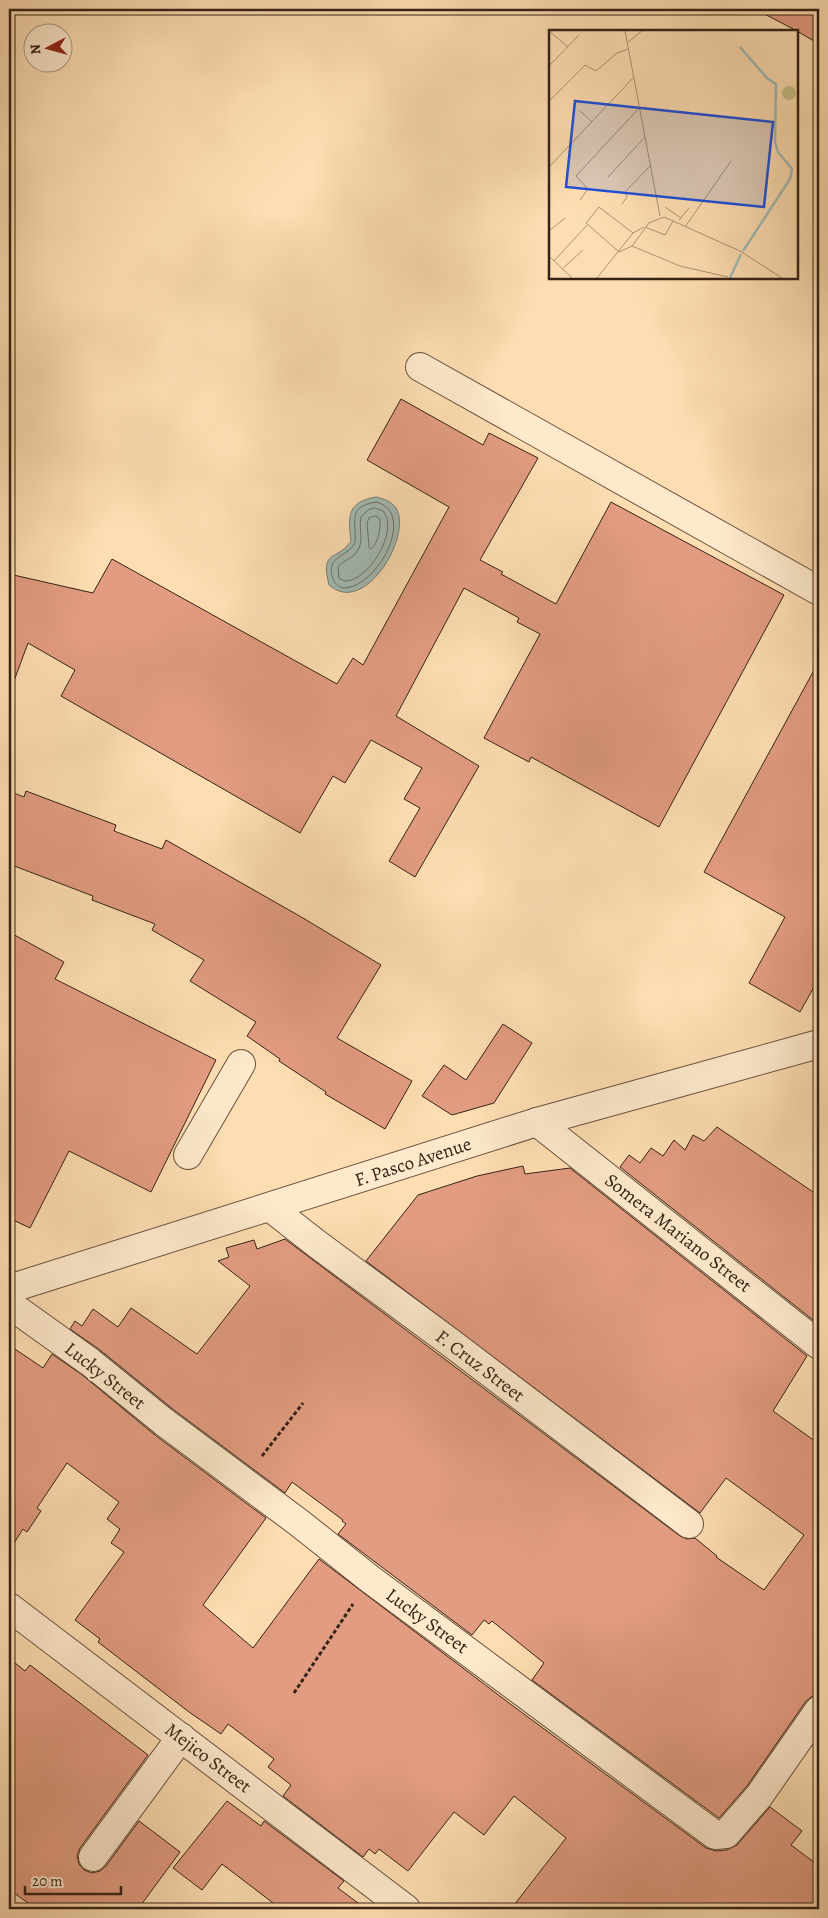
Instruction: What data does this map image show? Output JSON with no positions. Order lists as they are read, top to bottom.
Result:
{
  "streets": {
    "street": [
      "F. Pasco Avenue",
      "Somera Mariano Street",
      "F. Cruz Street",
      "Lucky Street",
      "Mejico Street"
    ]
  },
  "crossings": [
    ["F. Pasco Avenue", "Somera Mariano Street"],
    ["F. Pasco Avenue", "F. Cruz Street"]
  ],
  "scale_bar": "20 m",
  "north": "left"
}
